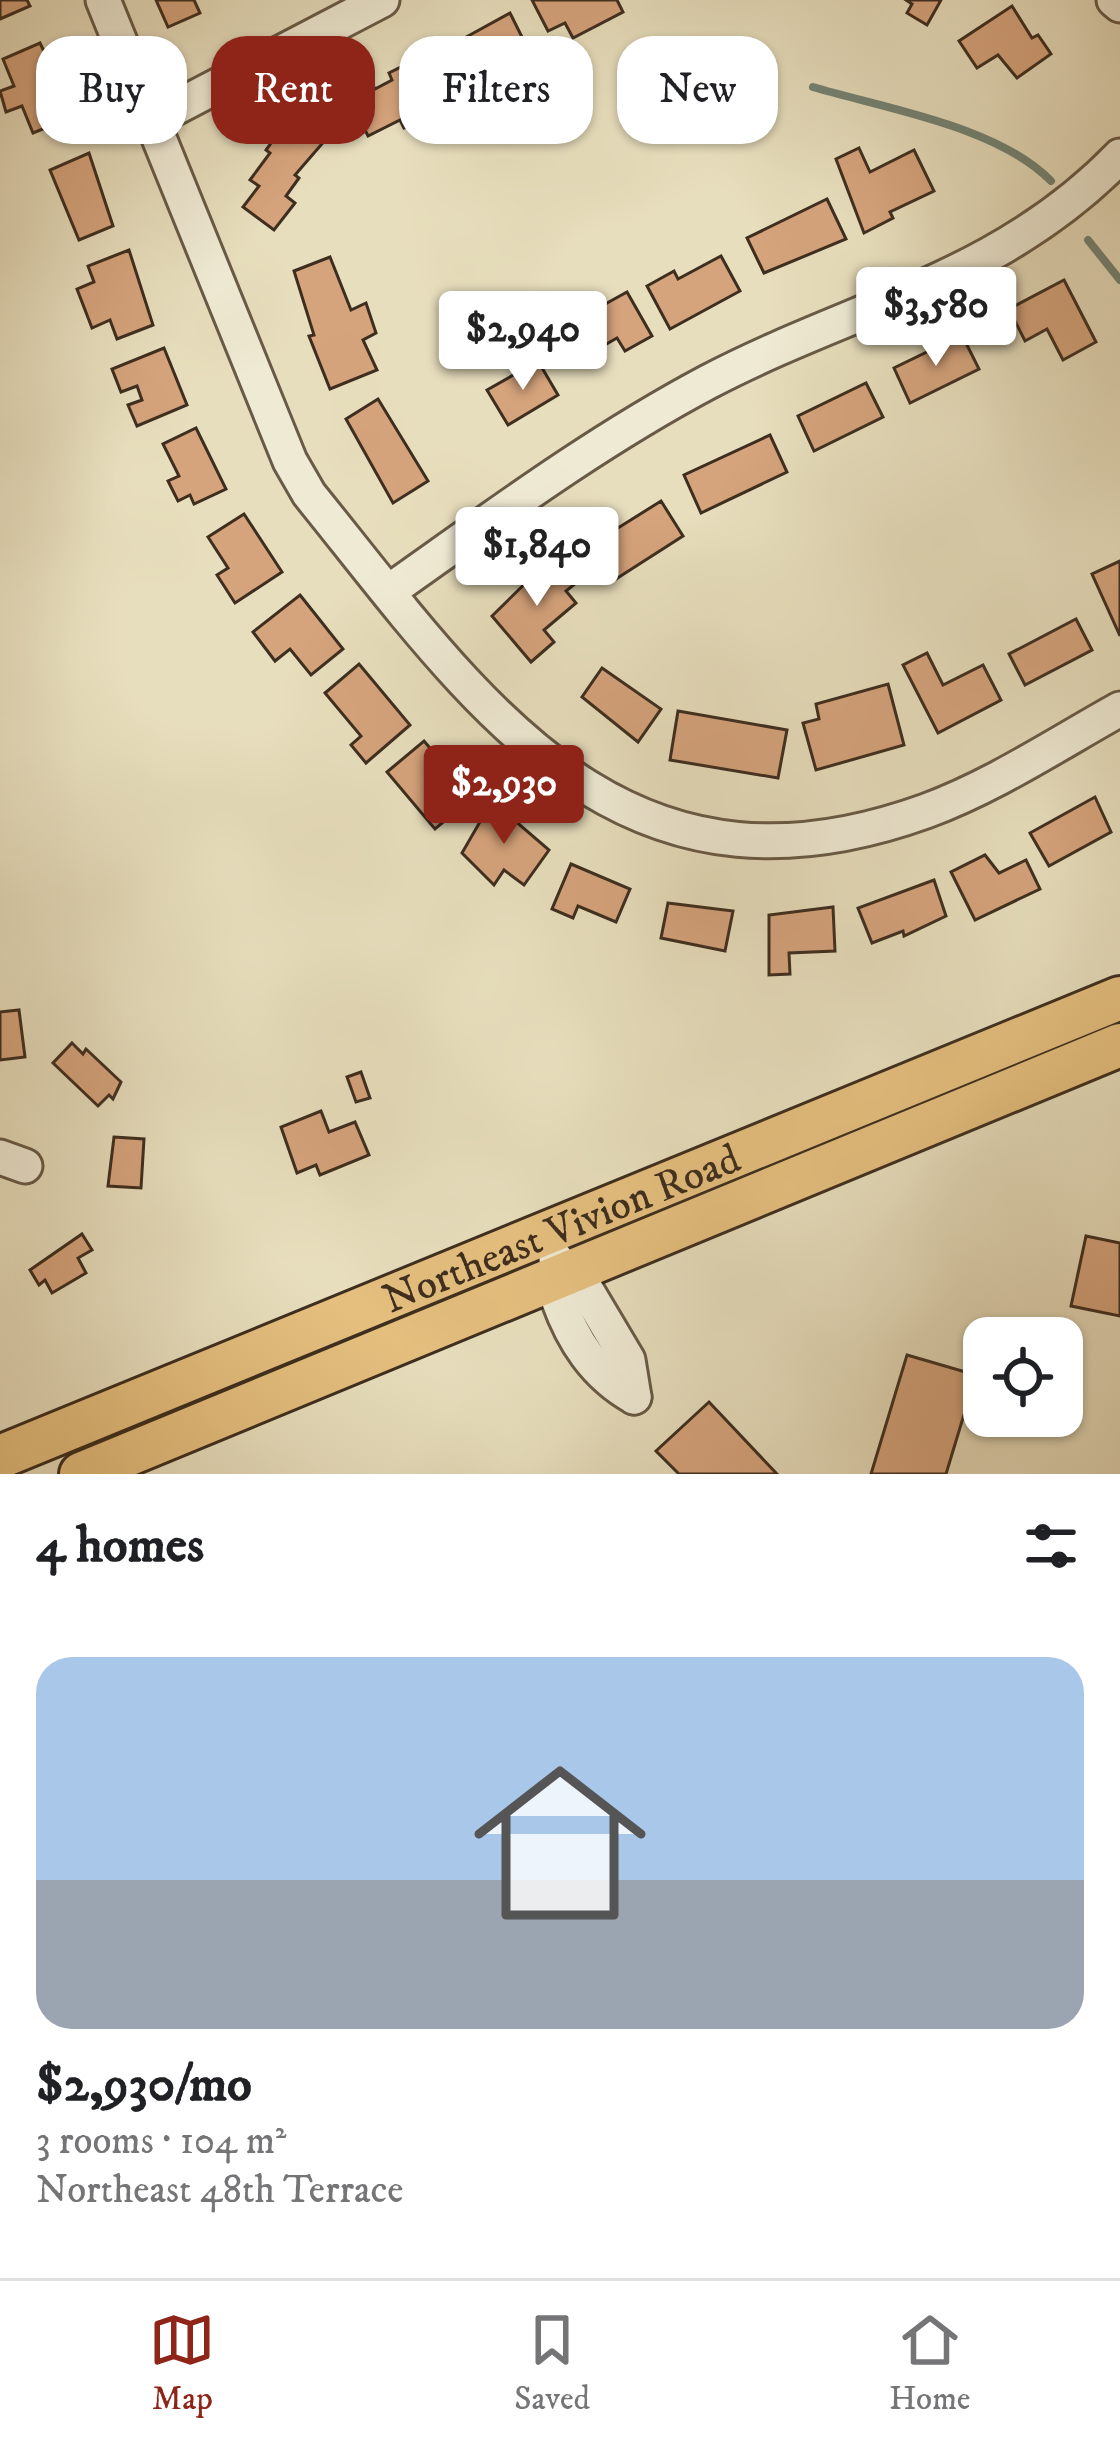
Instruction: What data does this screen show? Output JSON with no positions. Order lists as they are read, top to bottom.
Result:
{
  "streets": {
    "main road": ["Northeast Vivion Road"]
  },
  "page": {
    "chip": [
      "Buy",
      "Rent",
      "Filters",
      "New"
    ],
    "price": [
      "$3,580",
      "$2,940",
      "$1,840",
      "$2,930"
    ],
    "heading": "4 homes",
    "list": [
      {
        "name": "$2,930/mo",
        "note": "3 rooms · 104 m² · Northeast 48th Terrace"
      }
    ],
    "tabs": ["Map", "Saved", "Home"]
  }
}
